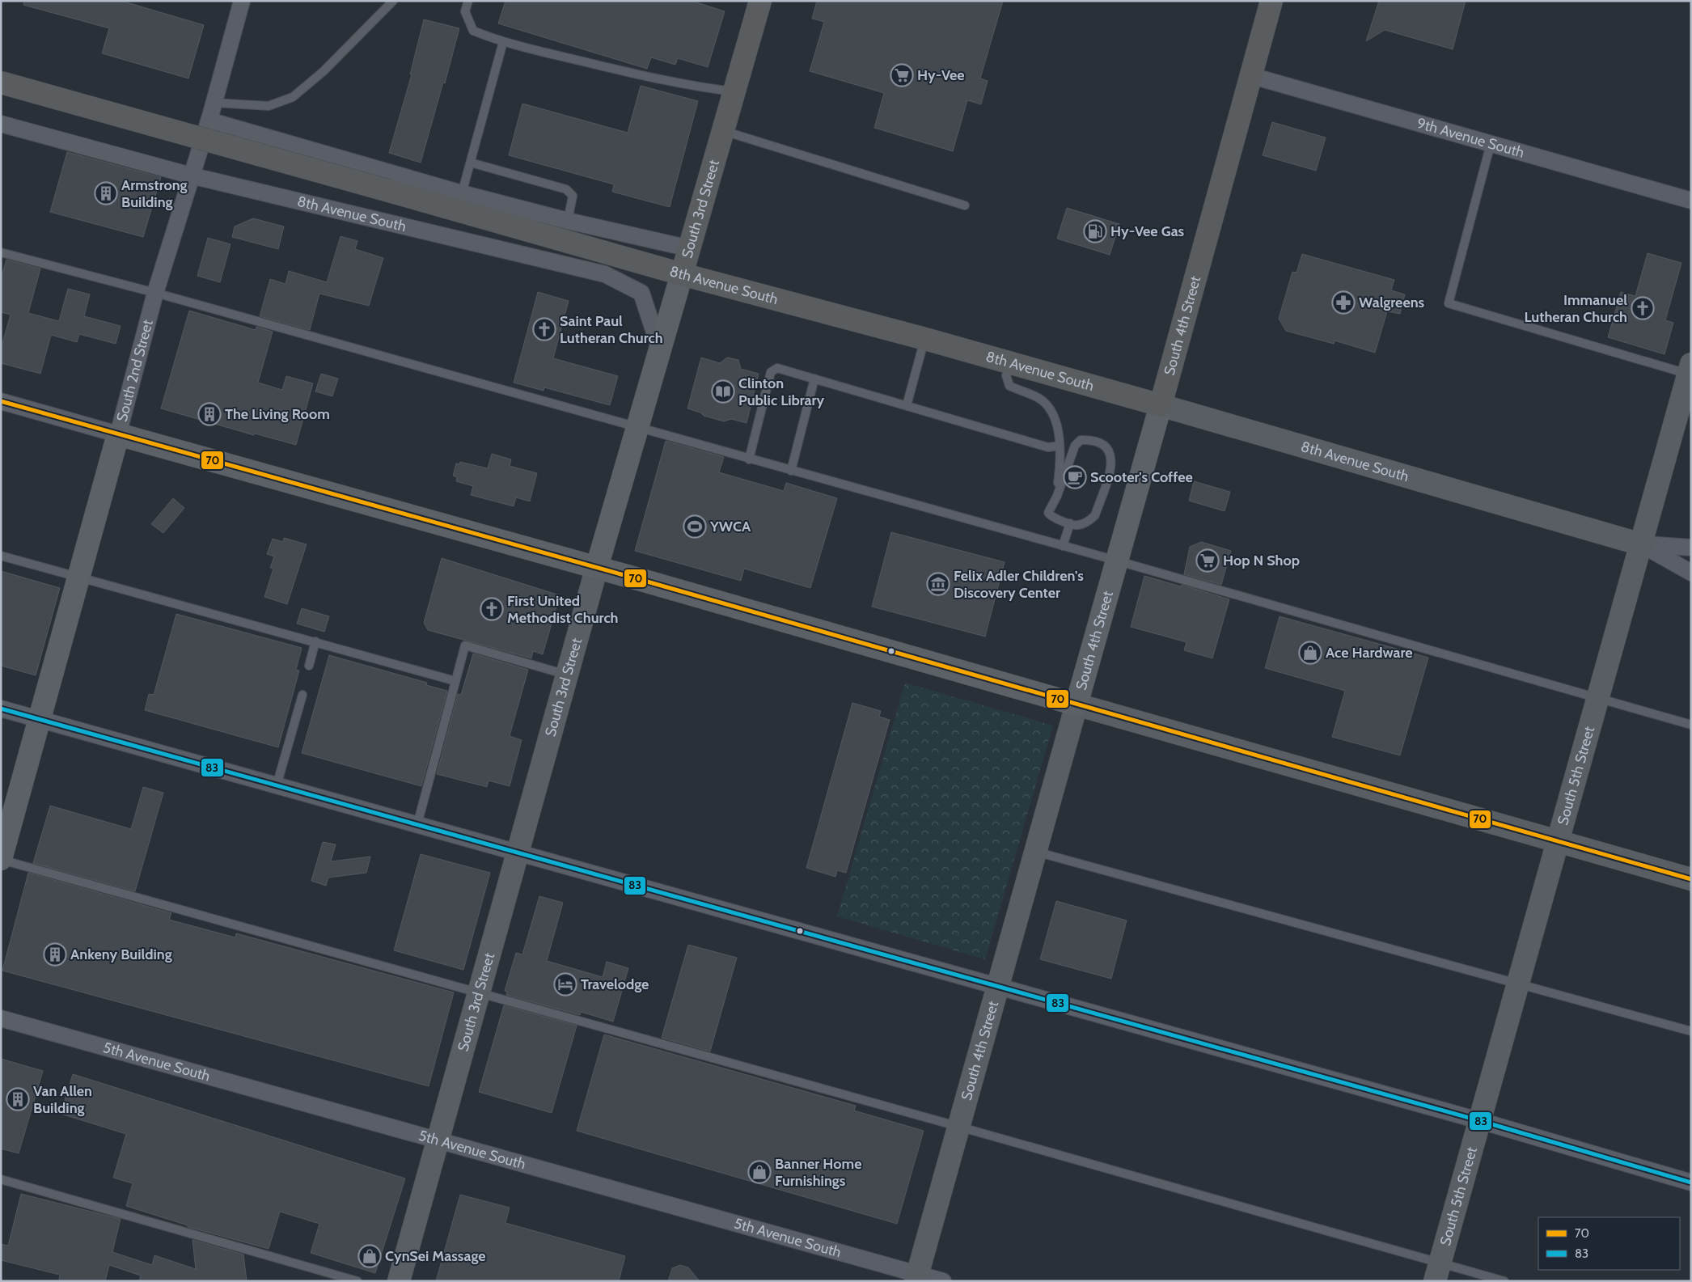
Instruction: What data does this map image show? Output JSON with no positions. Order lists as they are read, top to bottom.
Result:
{
  "streets": {
    "highway": ["South 3rd Street", "8th Avenue South", "South 4th Street"],
    "main road": ["South 2nd Street"],
    "street": ["9th Avenue South", "South 5th Street", "5th Avenue South"]
  },
  "crossings": [
    ["9th Avenue South", "South 4th Street"],
    ["South 3rd Street", "8th Avenue South"],
    ["South 3rd Street", "5th Avenue South"],
    ["8th Avenue South", "South 4th Street"],
    ["8th Avenue South", "South 2nd Street"],
    ["8th Avenue South", "South 5th Street"],
    ["South 4th Street", "5th Avenue South"]
  ],
  "places": {
    "supermarket": ["Hy-Vee", "Hop N Shop"],
    "building": [
      "Armstrong Building",
      "The Living Room",
      "Ankeny Building",
      "Van Allen Building"
    ],
    "fuel station": ["Hy-Vee Gas"],
    "pharmacy": ["Walgreens"],
    "church": ["Immanuel Lutheran Church", "Saint Paul Lutheran Church", "First United Methodist Church"],
    "library": ["Clinton Public Library"],
    "cafe": ["Scooter's Coffee"],
    "sports": ["YWCA"],
    "museum": ["Felix Adler Children's Discovery Center"],
    "shop": ["Ace Hardware", "Banner Home Furnishings", "CynSei Massage"],
    "hotel": ["Travelodge"]
  },
  "lines": ["transit line 70", "transit line 83"],
  "legend": ["70", "83"]
}
